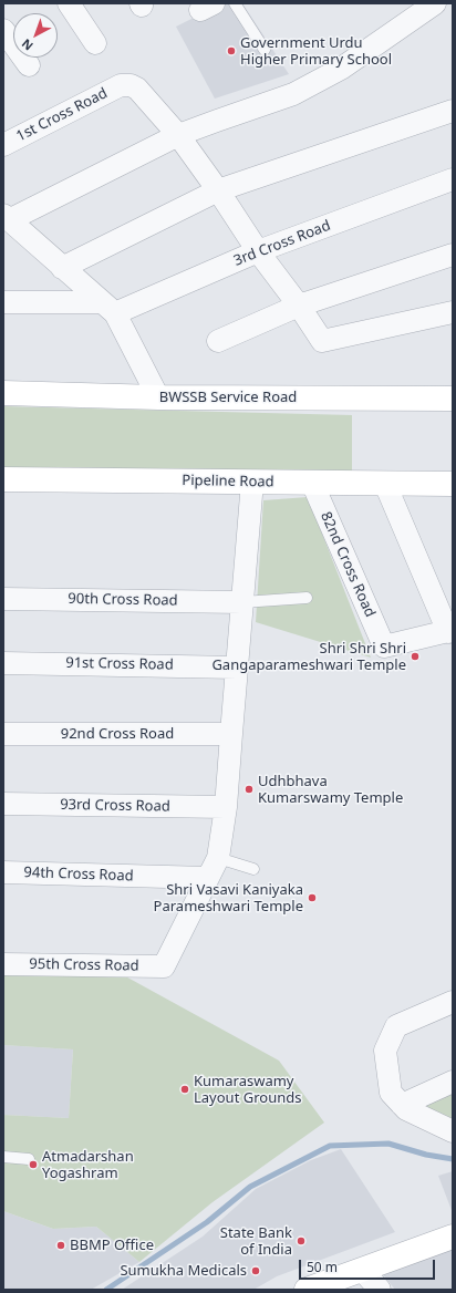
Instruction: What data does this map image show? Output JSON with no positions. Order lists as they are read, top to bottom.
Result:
{
  "streets": {
    "street": [
      "1st Cross Road",
      "3rd Cross Road",
      "BWSSB Service Road",
      "Pipeline Road",
      "82nd Cross Road",
      "90th Cross Road",
      "91st Cross Road",
      "92nd Cross Road",
      "93rd Cross Road",
      "94th Cross Road",
      "95th Cross Road"
    ]
  },
  "crossings": [
    ["Pipeline Road", "82nd Cross Road"],
    ["94th Cross Road", "95th Cross Road"]
  ],
  "places": [
    "Government Urdu Higher Primary School",
    "Shri Shri Shri Gangaparameshwari Temple",
    "Udhbhava Kumarswamy Temple",
    "Shri Vasavi Kaniyaka Parameshwari Temple",
    "Kumaraswamy Layout Grounds",
    "Atmadarshan Yogashram",
    "State Bank of India",
    "BBMP Office",
    "Sumukha Medicals"
  ],
  "scale_bar": "50 m",
  "north": "bottom left"
}
